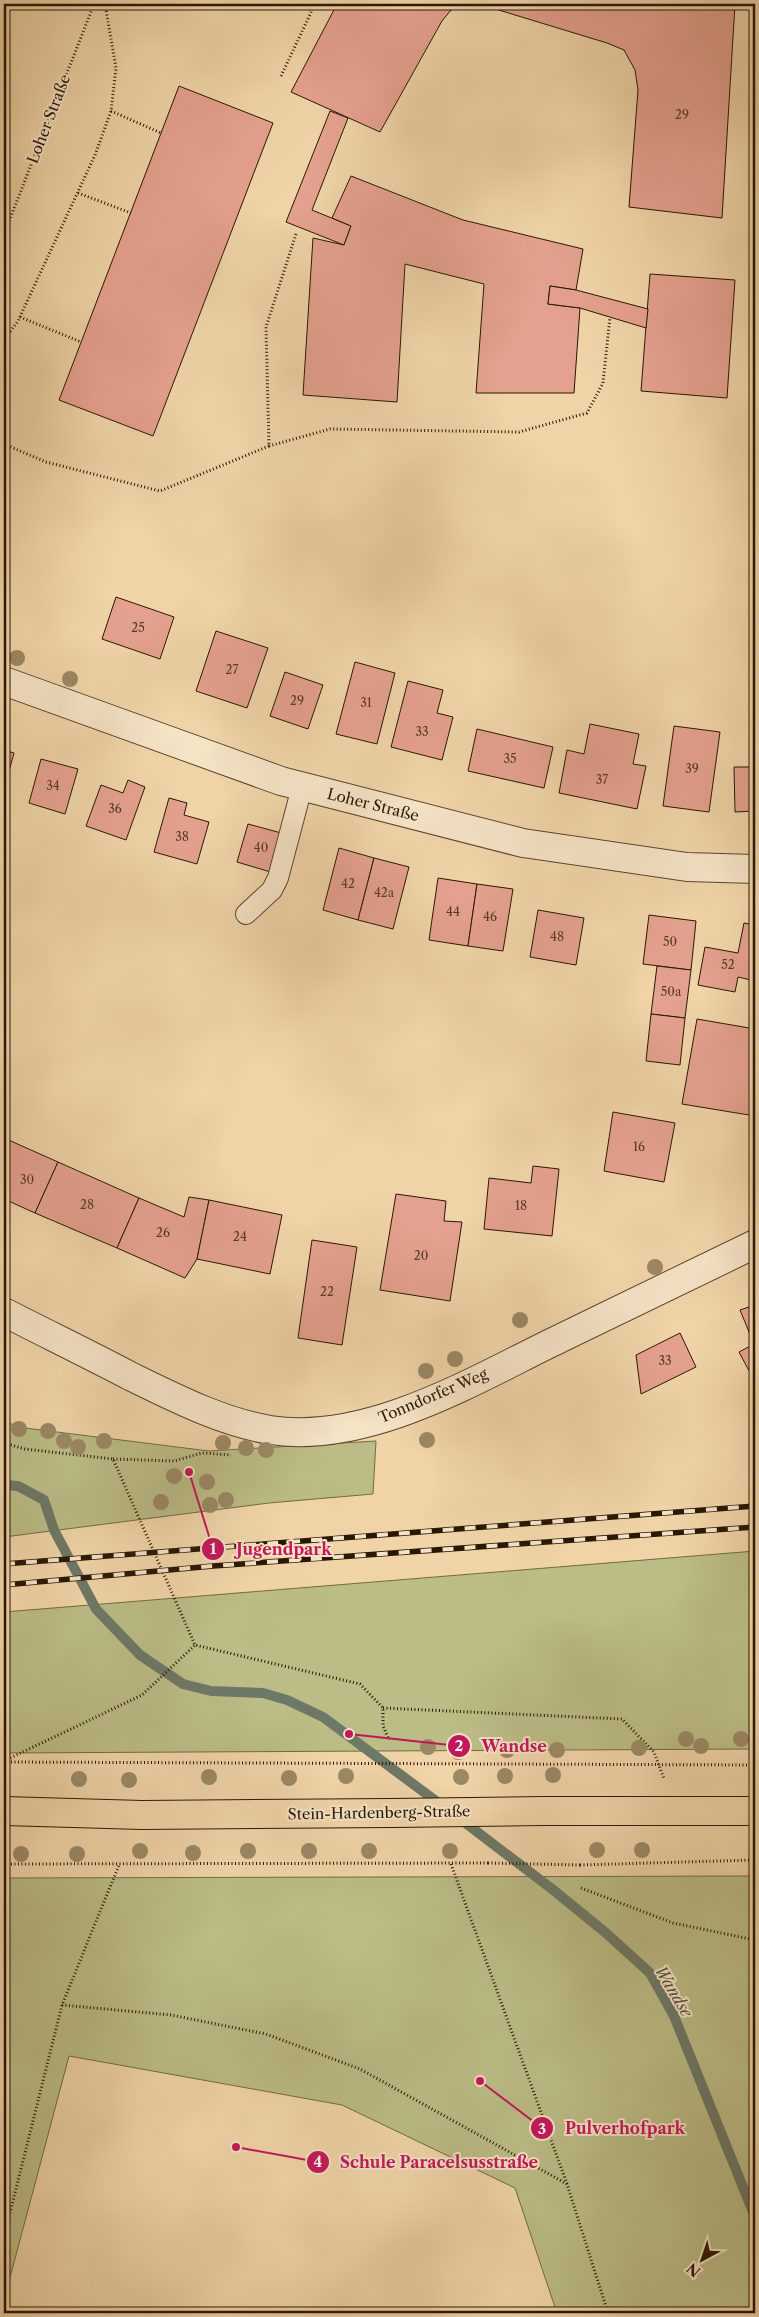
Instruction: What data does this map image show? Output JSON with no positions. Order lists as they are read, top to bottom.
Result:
{
  "streets": {
    "main road": ["Stein-Hardenberg-Straße"],
    "street": ["Loher Straße", "Tonndorfer Weg"]
  },
  "water": ["Wandse"],
  "places": [
    "Jugendpark",
    "Wandse",
    "Pulverhofpark",
    "Schule Paracelsusstraße"
  ],
  "house_numbers": [
    "29",
    "25",
    "27",
    "29",
    "31",
    "33",
    "35",
    "39",
    "37",
    "34",
    "36",
    "38",
    "40",
    "42",
    "42a",
    "44",
    "46",
    "48",
    "50",
    "52",
    "50a",
    "16",
    "30",
    "28",
    "18",
    "26",
    "24",
    "20",
    "22",
    "33"
  ],
  "north": "bottom left"
}
